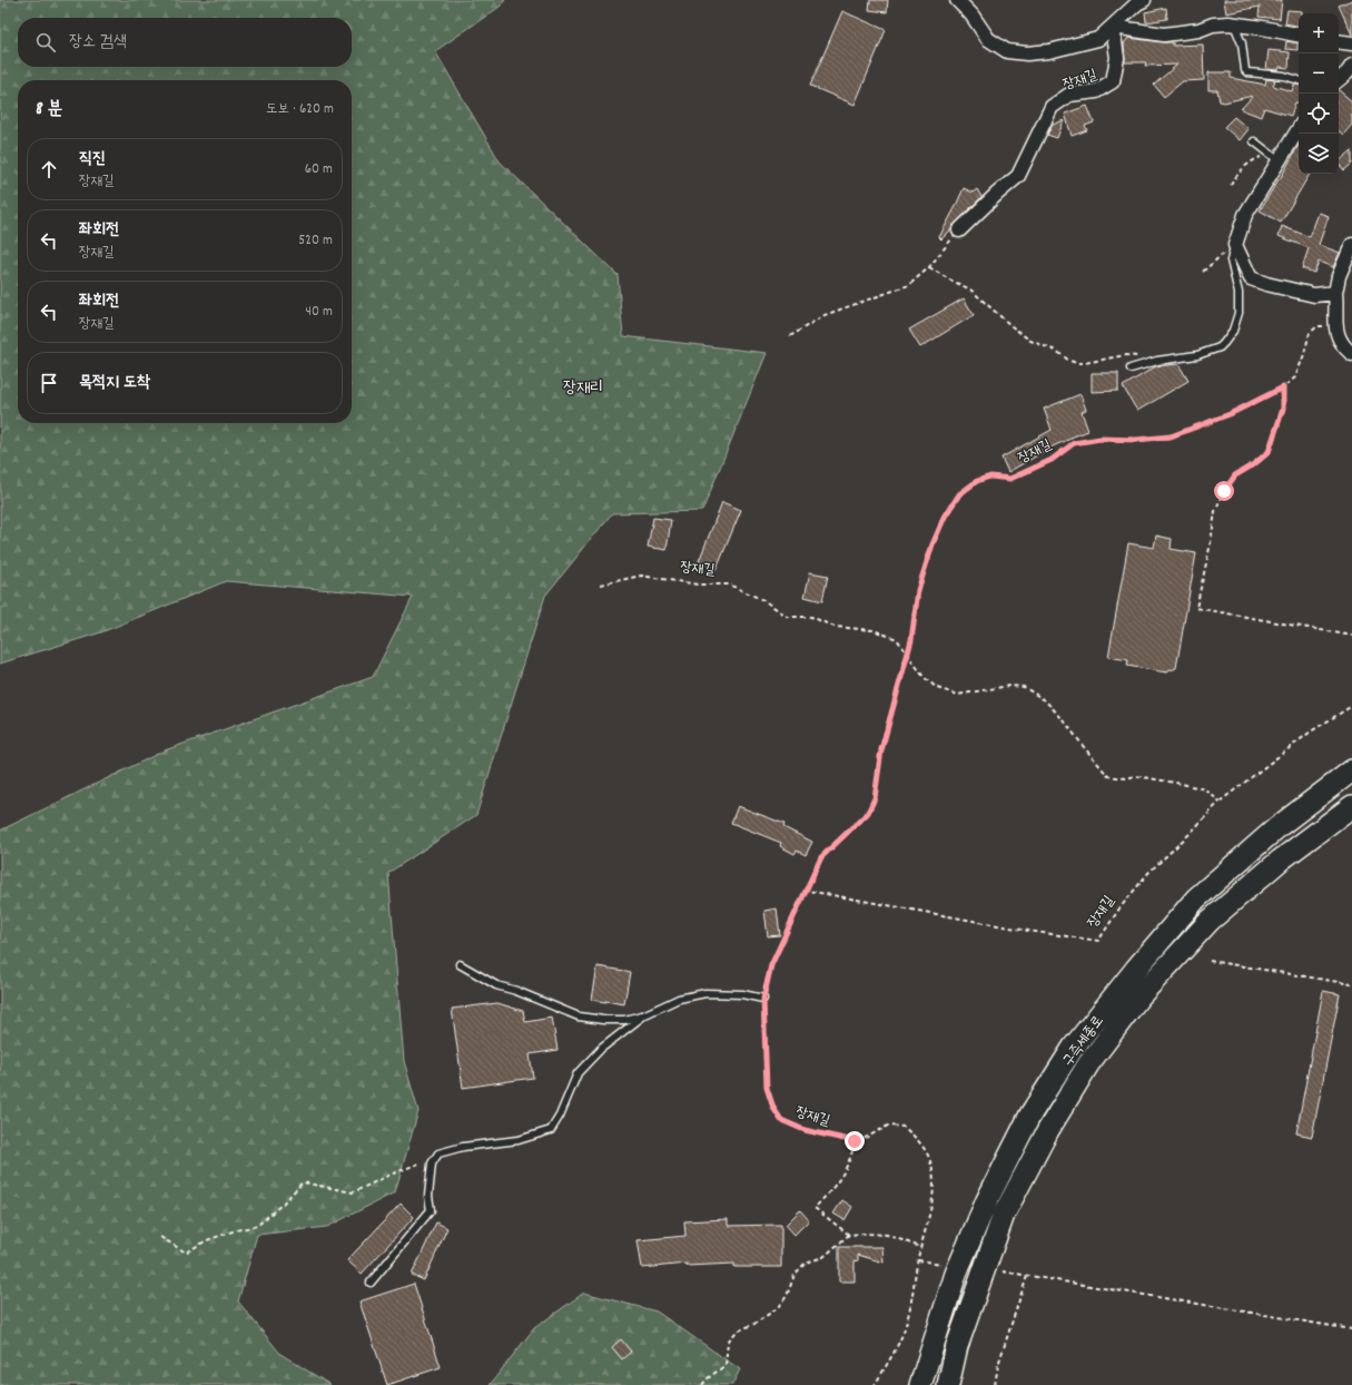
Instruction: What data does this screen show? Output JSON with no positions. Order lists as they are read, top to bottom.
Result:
{
  "streets": {
    "highway": ["구즉세종로"],
    "street": ["장재길"]
  },
  "districts": ["장재리"],
  "page": {
    "map_buttons": ["+", "−"],
    "search": "장소 검색",
    "heading": ["8 분", "도보 · 620 m"],
    "list": [
      ["직진", "장재길", "60 m"],
      ["좌회전", "장재길", "520 m"],
      ["좌회전", "장재길", "40 m"],
      "목적지 도착"
    ]
  }
}
